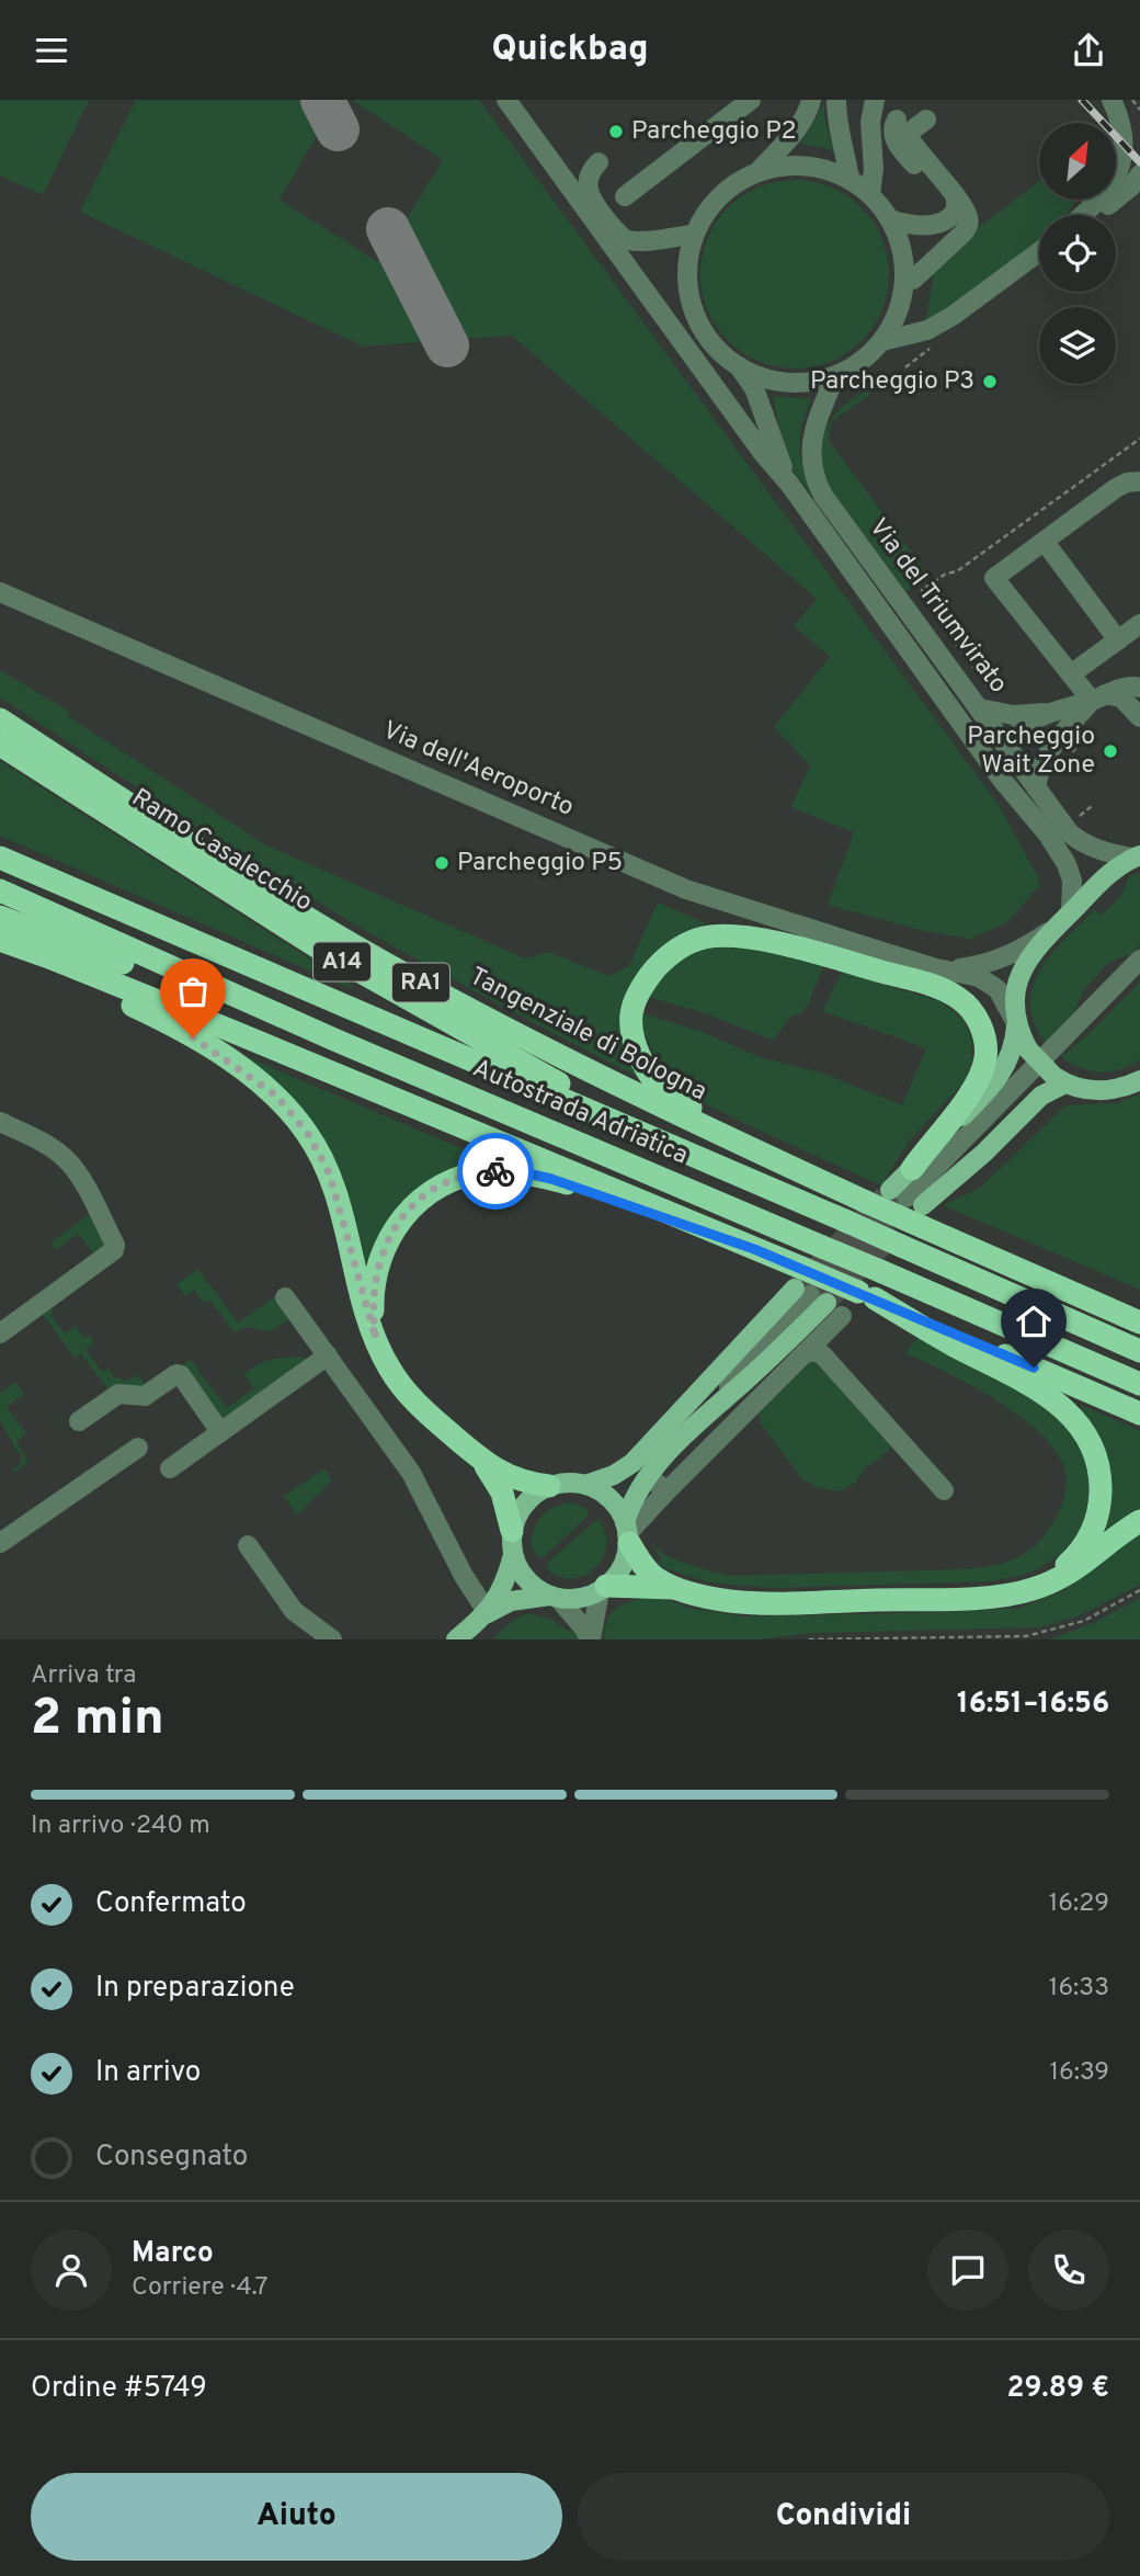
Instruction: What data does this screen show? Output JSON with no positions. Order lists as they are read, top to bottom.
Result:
{
  "streets": {
    "highway": [
      "Ramo Casalecchio",
      "A14",
      "RA1",
      "Tangenziale di Bologna",
      "Autostrada Adriatica"
    ],
    "main road": ["Via del Triumvirato"],
    "street": ["Via dell'Aeroporto"]
  },
  "crossings": [
    ["Via del Triumvirato", "Via dell'Aeroporto"],
    ["Via del Triumvirato", "Tangenziale di Bologna"],
    ["Ramo Casalecchio", "Autostrada Adriatica"]
  ],
  "places": [
    "Parcheggio P2",
    "Parcheggio P3",
    "Parcheggio Wait Zone",
    "Parcheggio P5"
  ],
  "north": "top right",
  "page": {
    "header": "Quickbag",
    "heading": ["2 min", "Arriva tra", "16:51–16:56"],
    "panel": [
      "Marco",
      "Corriere · 4.7",
      "Ordine #5749",
      "29.89 €"
    ],
    "bar": "In arrivo · 240 m",
    "list": [
      ["Confermato", "16:29"],
      ["In preparazione", "16:33"],
      ["In arrivo", "16:39"],
      "Consegnato"
    ],
    "buttons": ["Aiuto", "Condividi"]
  }
}
